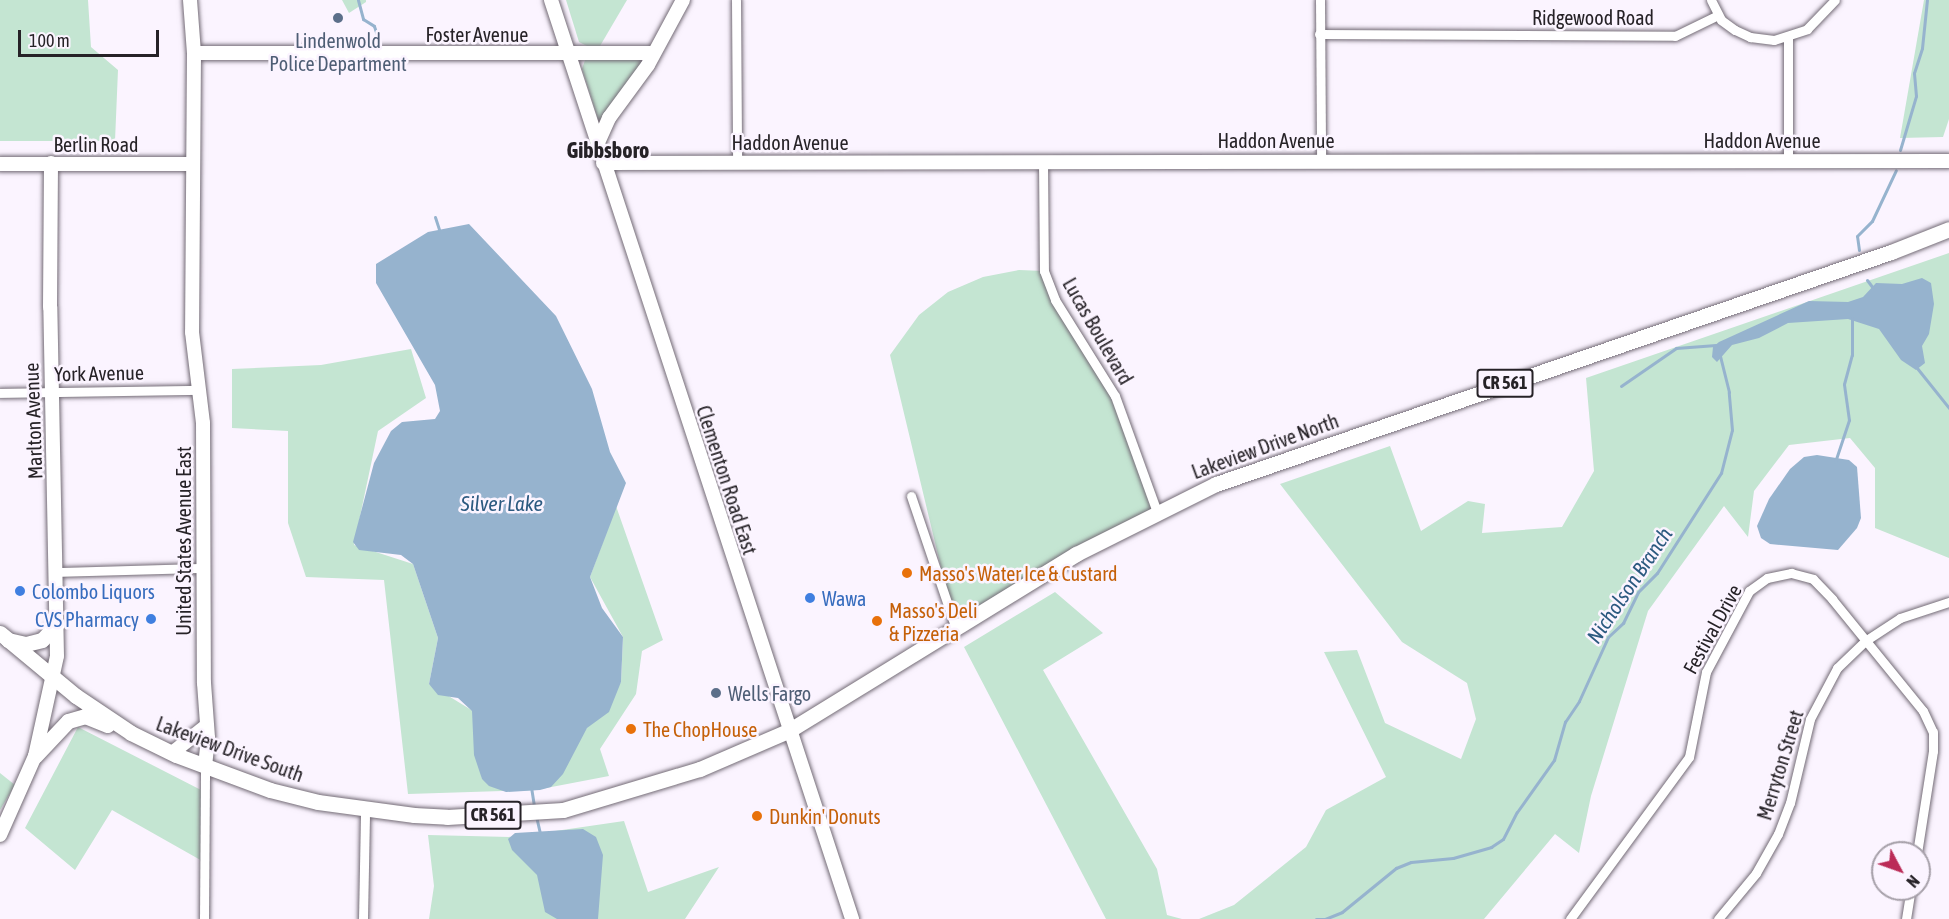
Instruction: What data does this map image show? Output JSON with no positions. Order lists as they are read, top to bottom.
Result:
{
  "streets": {
    "main road": ["CR 561", "Lakeview Drive North", "Lakeview Drive South"],
    "street": [
      "Ridgewood Road",
      "Foster Avenue",
      "Haddon Avenue",
      "Berlin Road",
      "Lucas Boulevard",
      "York Avenue",
      "Marlton Avenue",
      "Clementon Road East",
      "United States Avenue East",
      "Festival Drive",
      "Merryton Street"
    ]
  },
  "crossings": [
    ["Foster Avenue", "Clementon Road East"],
    ["Foster Avenue", "United States Avenue East"],
    ["Haddon Avenue", "Lucas Boulevard"],
    ["Haddon Avenue", "Clementon Road East"],
    ["Berlin Road", "Marlton Avenue"],
    ["Berlin Road", "United States Avenue East"],
    ["Lucas Boulevard", "Lakeview Drive North"],
    ["York Avenue", "Marlton Avenue"],
    ["York Avenue", "United States Avenue East"],
    ["Marlton Avenue", "Lakeview Drive South"],
    ["Lakeview Drive North", "Clementon Road East"],
    ["Lakeview Drive North", "Lakeview Drive South"],
    ["Clementon Road East", "Lakeview Drive South"],
    ["United States Avenue East", "Lakeview Drive South"],
    ["Festival Drive", "Merryton Street"]
  ],
  "districts": ["Gibbsboro"],
  "water": ["Silver Lake", "Nicholson Branch"],
  "places": [
    "Lindenwold Police Department",
    "Masso's Water Ice & Custard",
    "Colombo Liquors",
    "Wawa",
    "CVS Pharmacy",
    "Masso's Deli & Pizzeria",
    "Wells Fargo",
    "The ChopHouse",
    "Dunkin' Donuts"
  ],
  "scale_bar": "100 m",
  "north": "bottom right"
}
